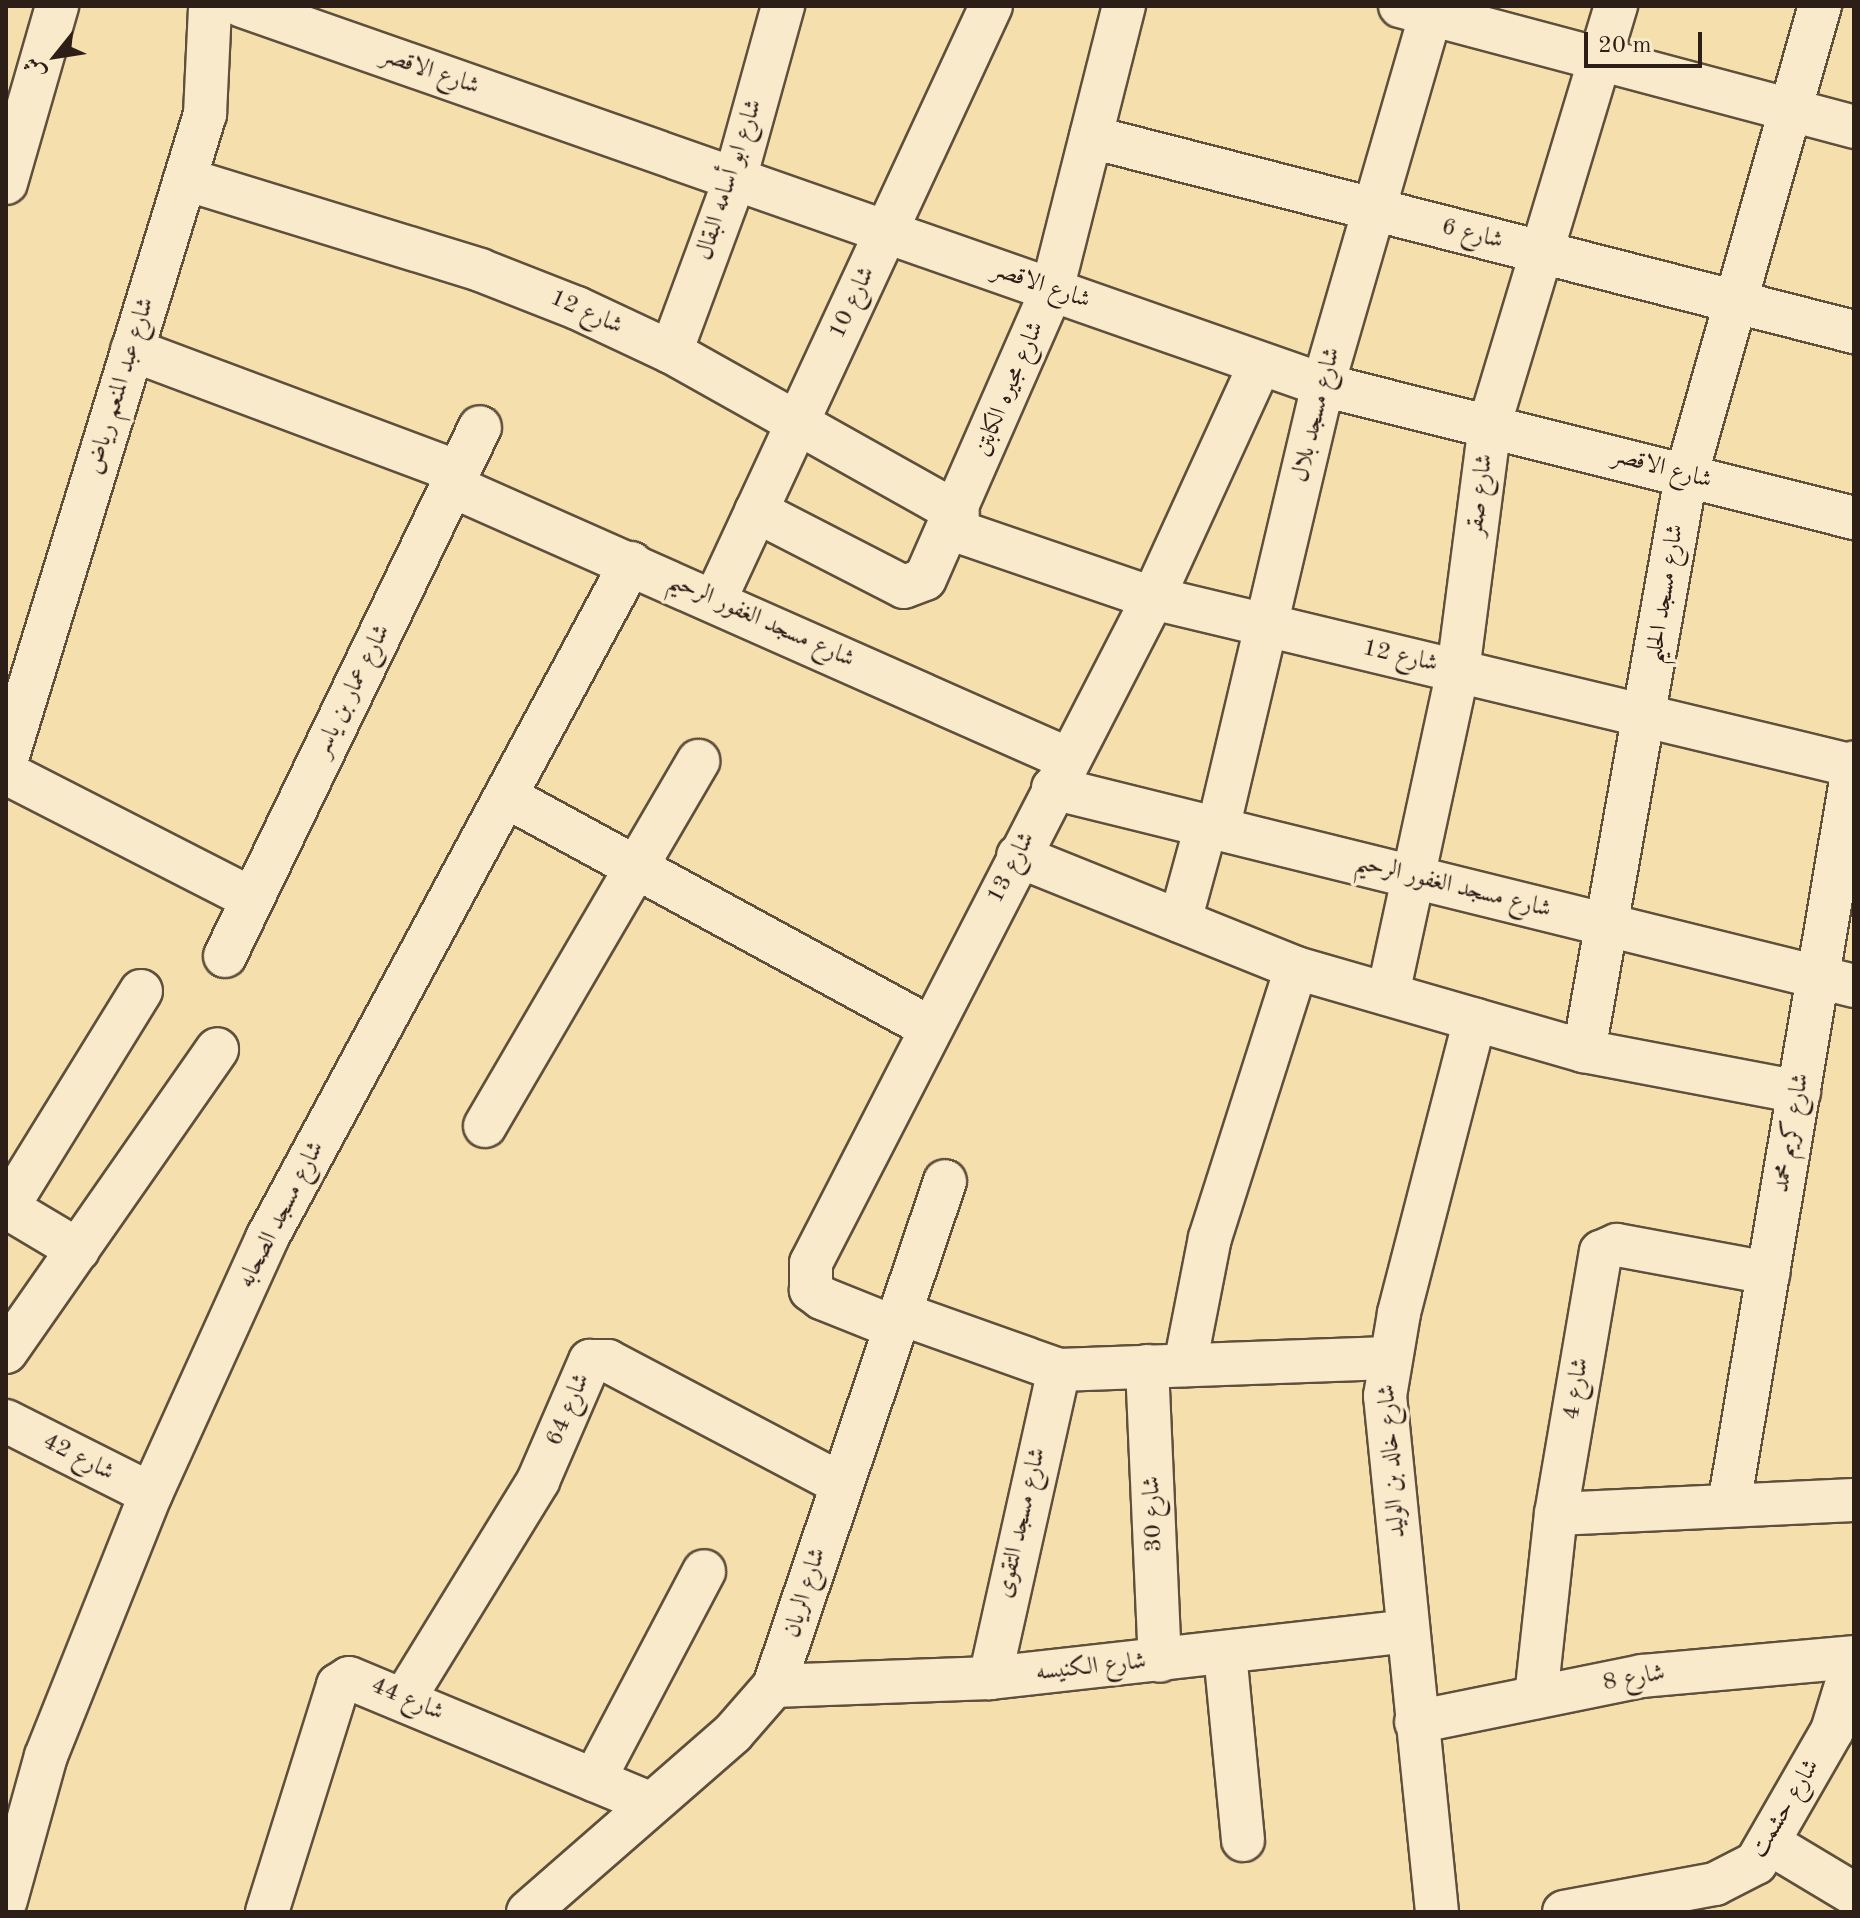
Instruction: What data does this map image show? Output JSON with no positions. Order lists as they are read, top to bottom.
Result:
{
  "streets": {
    "street": [
      "شارع الاقصر",
      "شارع ابو أسامه البقال",
      "شارع 6",
      "شارع 10",
      "شارع 12",
      "شارع عبد المنعم رياض",
      "شارع مجيره الكابتن",
      "شارع مسجد بلال",
      "شارع صقر",
      "شارع مسجد الحليم",
      "شارع مسجد الغفور الرحيم",
      "شارع عمار بن ياسر",
      "شارع 13",
      "شارع كريم محمد",
      "شارع مسجد الصحابه",
      "شارع 4",
      "شارع 64",
      "شارع 42",
      "شارع خالد بن الوليد",
      "شارع 30",
      "شارع مسجد التقوى",
      "شارع الريان",
      "شارع الكنيسه",
      "شارع 8",
      "شارع 44",
      "شارع حشمت"
    ]
  },
  "crossings": [
    ["شارع الاقصر", "شارع ابو أسامه البقال"],
    ["شارع الاقصر", "شارع 10"],
    ["شارع الاقصر", "شارع مجيره الكابتن"],
    ["شارع الاقصر", "شارع مسجد بلال"],
    ["شارع الاقصر", "شارع صقر"],
    ["شارع الاقصر", "شارع مسجد الحليم"],
    ["شارع الاقصر", "شارع 13"],
    ["شارع ابو أسامه البقال", "شارع 12"],
    ["شارع 6", "شارع مجيره الكابتن"],
    ["شارع 6", "شارع مسجد بلال"],
    ["شارع 6", "شارع صقر"],
    ["شارع 6", "شارع مسجد الحليم"],
    ["شارع 10", "شارع 12"],
    ["شارع 10", "شارع مجيره الكابتن"],
    ["شارع 10", "شارع مسجد الغفور الرحيم"],
    ["شارع 12", "شارع عبد المنعم رياض"],
    ["شارع 12", "شارع مجيره الكابتن"],
    ["شارع 12", "شارع مسجد بلال"],
    ["شارع 12", "شارع صقر"],
    ["شارع 12", "شارع مسجد الحليم"],
    ["شارع 12", "شارع 13"],
    ["شارع 12", "شارع كريم محمد"],
    ["شارع عبد المنعم رياض", "شارع مسجد الغفور الرحيم"],
    ["شارع مسجد بلال", "شارع مسجد الغفور الرحيم"],
    ["شارع صقر", "شارع مسجد الغفور الرحيم"],
    ["شارع مسجد الحليم", "شارع مسجد الغفور الرحيم"],
    ["شارع مسجد الغفور الرحيم", "شارع عمار بن ياسر"],
    ["شارع مسجد الغفور الرحيم", "شارع 13"],
    ["شارع مسجد الغفور الرحيم", "شارع كريم محمد"],
    ["شارع مسجد الغفور الرحيم", "شارع مسجد الصحابه"],
    ["شارع 13", "شارع الريان"],
    ["شارع كريم محمد", "شارع 4"],
    ["شارع مسجد الصحابه", "شارع 42"],
    ["شارع 4", "شارع 8"],
    ["شارع 64", "شارع الريان"],
    ["شارع 64", "شارع 44"],
    ["شارع خالد بن الوليد", "شارع الكنيسه"],
    ["شارع خالد بن الوليد", "شارع 8"],
    ["شارع 30", "شارع الكنيسه"],
    ["شارع مسجد التقوى", "شارع الكنيسه"],
    ["شارع الريان", "شارع الكنيسه"],
    ["شارع الريان", "شارع 44"],
    ["شارع 8", "شارع حشمت"]
  ],
  "scale_bar": "20 m",
  "north": "bottom left"
}
